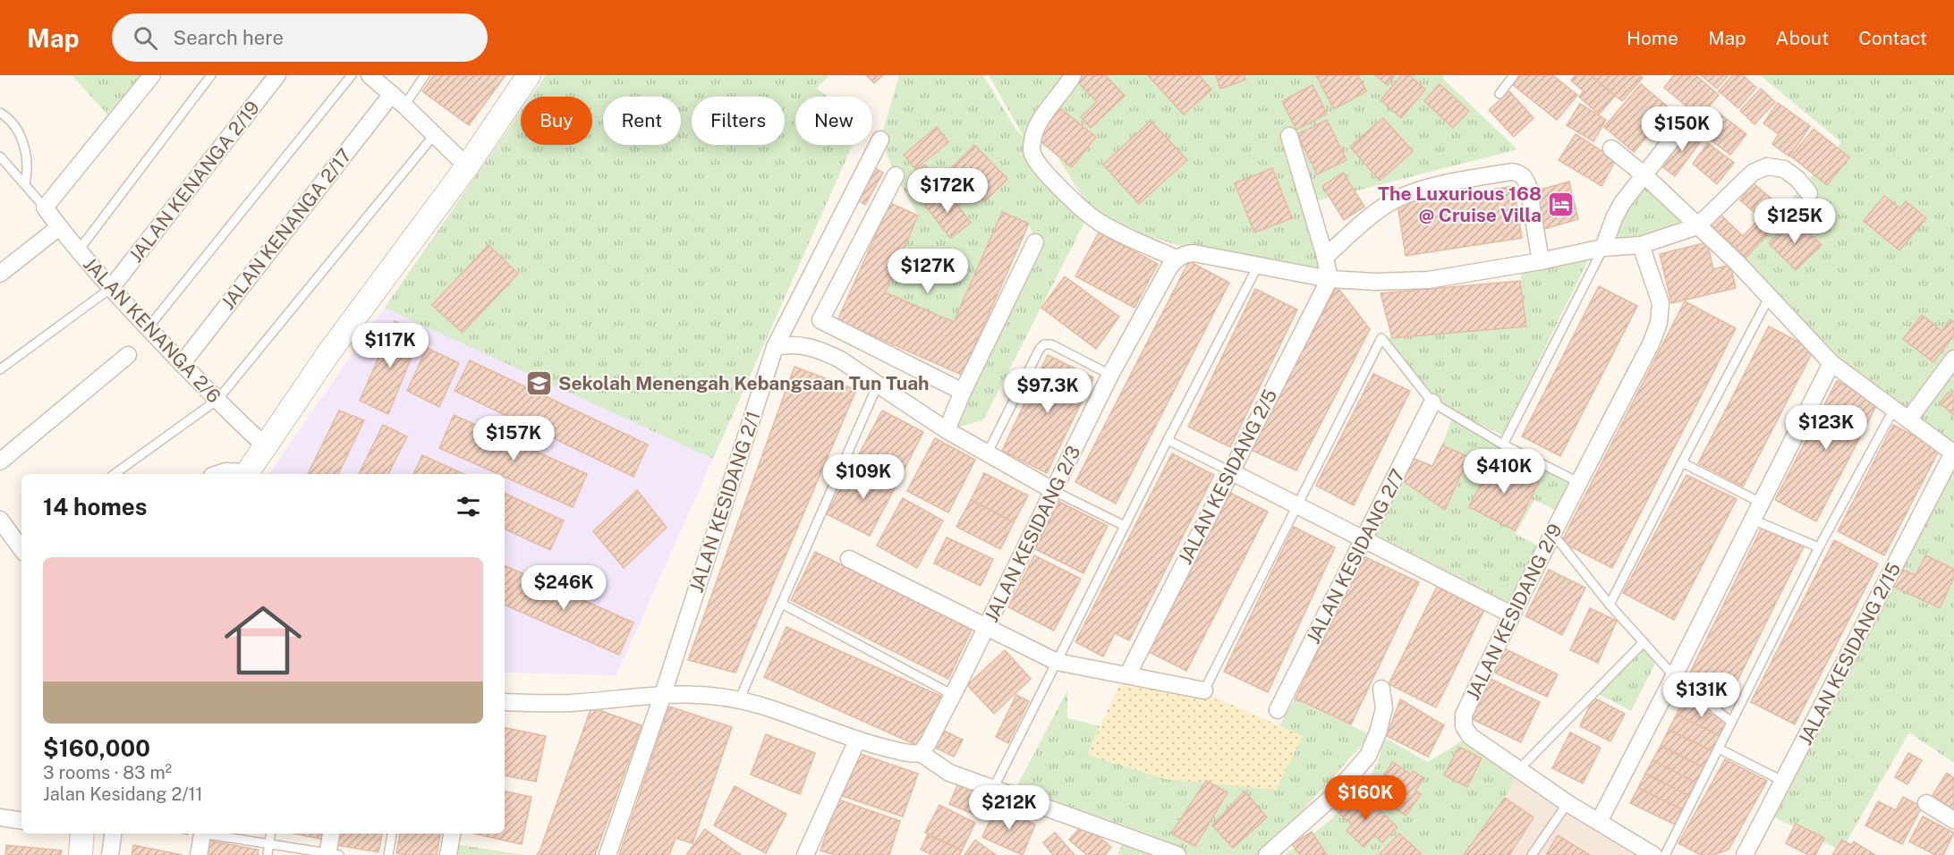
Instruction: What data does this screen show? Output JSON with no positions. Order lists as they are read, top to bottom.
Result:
{
  "streets": {
    "street": [
      "JALAN KENANGA 2/19",
      "JALAN KENANGA 2/17",
      "JALAN KENANGA 2/6",
      "JALAN KESIDANG 2/5",
      "JALAN KESIDANG 2/1",
      "JALAN KESIDANG 2/3",
      "JALAN KESIDANG 2/7",
      "JALAN KESIDANG 2/9",
      "JALAN KESIDANG 2/15"
    ]
  },
  "crossings": [
    ["JALAN KENANGA 2/19", "JALAN KENANGA 2/6"],
    ["JALAN KENANGA 2/17", "JALAN KENANGA 2/6"]
  ],
  "places": {
    "hotel": ["The Luxurious 168 @ Cruise Villa"],
    "school or university": ["Sekolah Menengah Kebangsaan Tun Tuah"]
  },
  "page": {
    "header": "Map",
    "search": "Search here",
    "nav": [
      "Home",
      "Map",
      "About",
      "Contact"
    ],
    "chip": [
      "Buy",
      "Rent",
      "Filters",
      "New"
    ],
    "price": [
      "$150K",
      "$172K",
      "$125K",
      "$127K",
      "$117K",
      "$97.3K",
      "$123K",
      "$157K",
      "$410K",
      "$109K",
      "$246K",
      "$131K",
      "$160K",
      "$212K"
    ],
    "heading": "14 homes",
    "list": [
      {
        "name": "$160,000",
        "note": "3 rooms · 83 m² · Jalan Kesidang 2/11"
      }
    ]
  }
}
